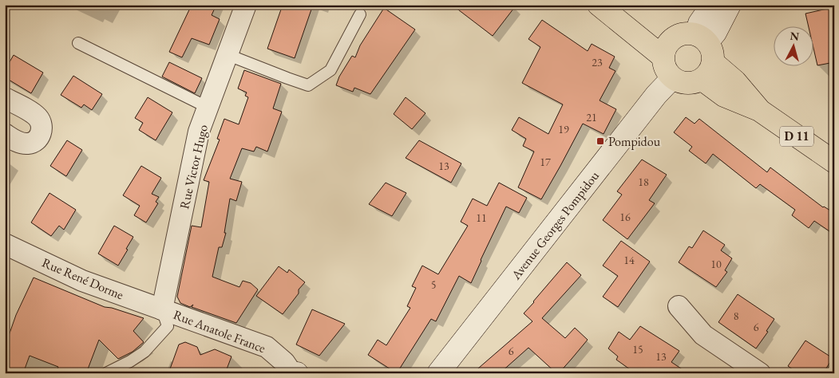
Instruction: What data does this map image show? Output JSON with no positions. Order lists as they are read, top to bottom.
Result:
{
  "streets": {
    "main road": ["D 11"],
    "street": [
      "Rue Victor Hugo",
      "Avenue Georges Pompidou",
      "Rue René Dorme",
      "Rue Anatole France"
    ]
  },
  "crossings": [
    ["D 11", "Avenue Georges Pompidou"],
    ["Rue Victor Hugo", "Rue René Dorme"],
    ["Rue Victor Hugo", "Rue Anatole France"],
    ["Rue René Dorme", "Rue Anatole France"]
  ],
  "places": {
    "transit": ["Pompidou"]
  },
  "house_numbers": [
    "23",
    "21",
    "19",
    "17",
    "13",
    "18",
    "16",
    "11",
    "14",
    "10",
    "5",
    "8",
    "6",
    "15",
    "6",
    "13"
  ],
  "north": "top"
}
